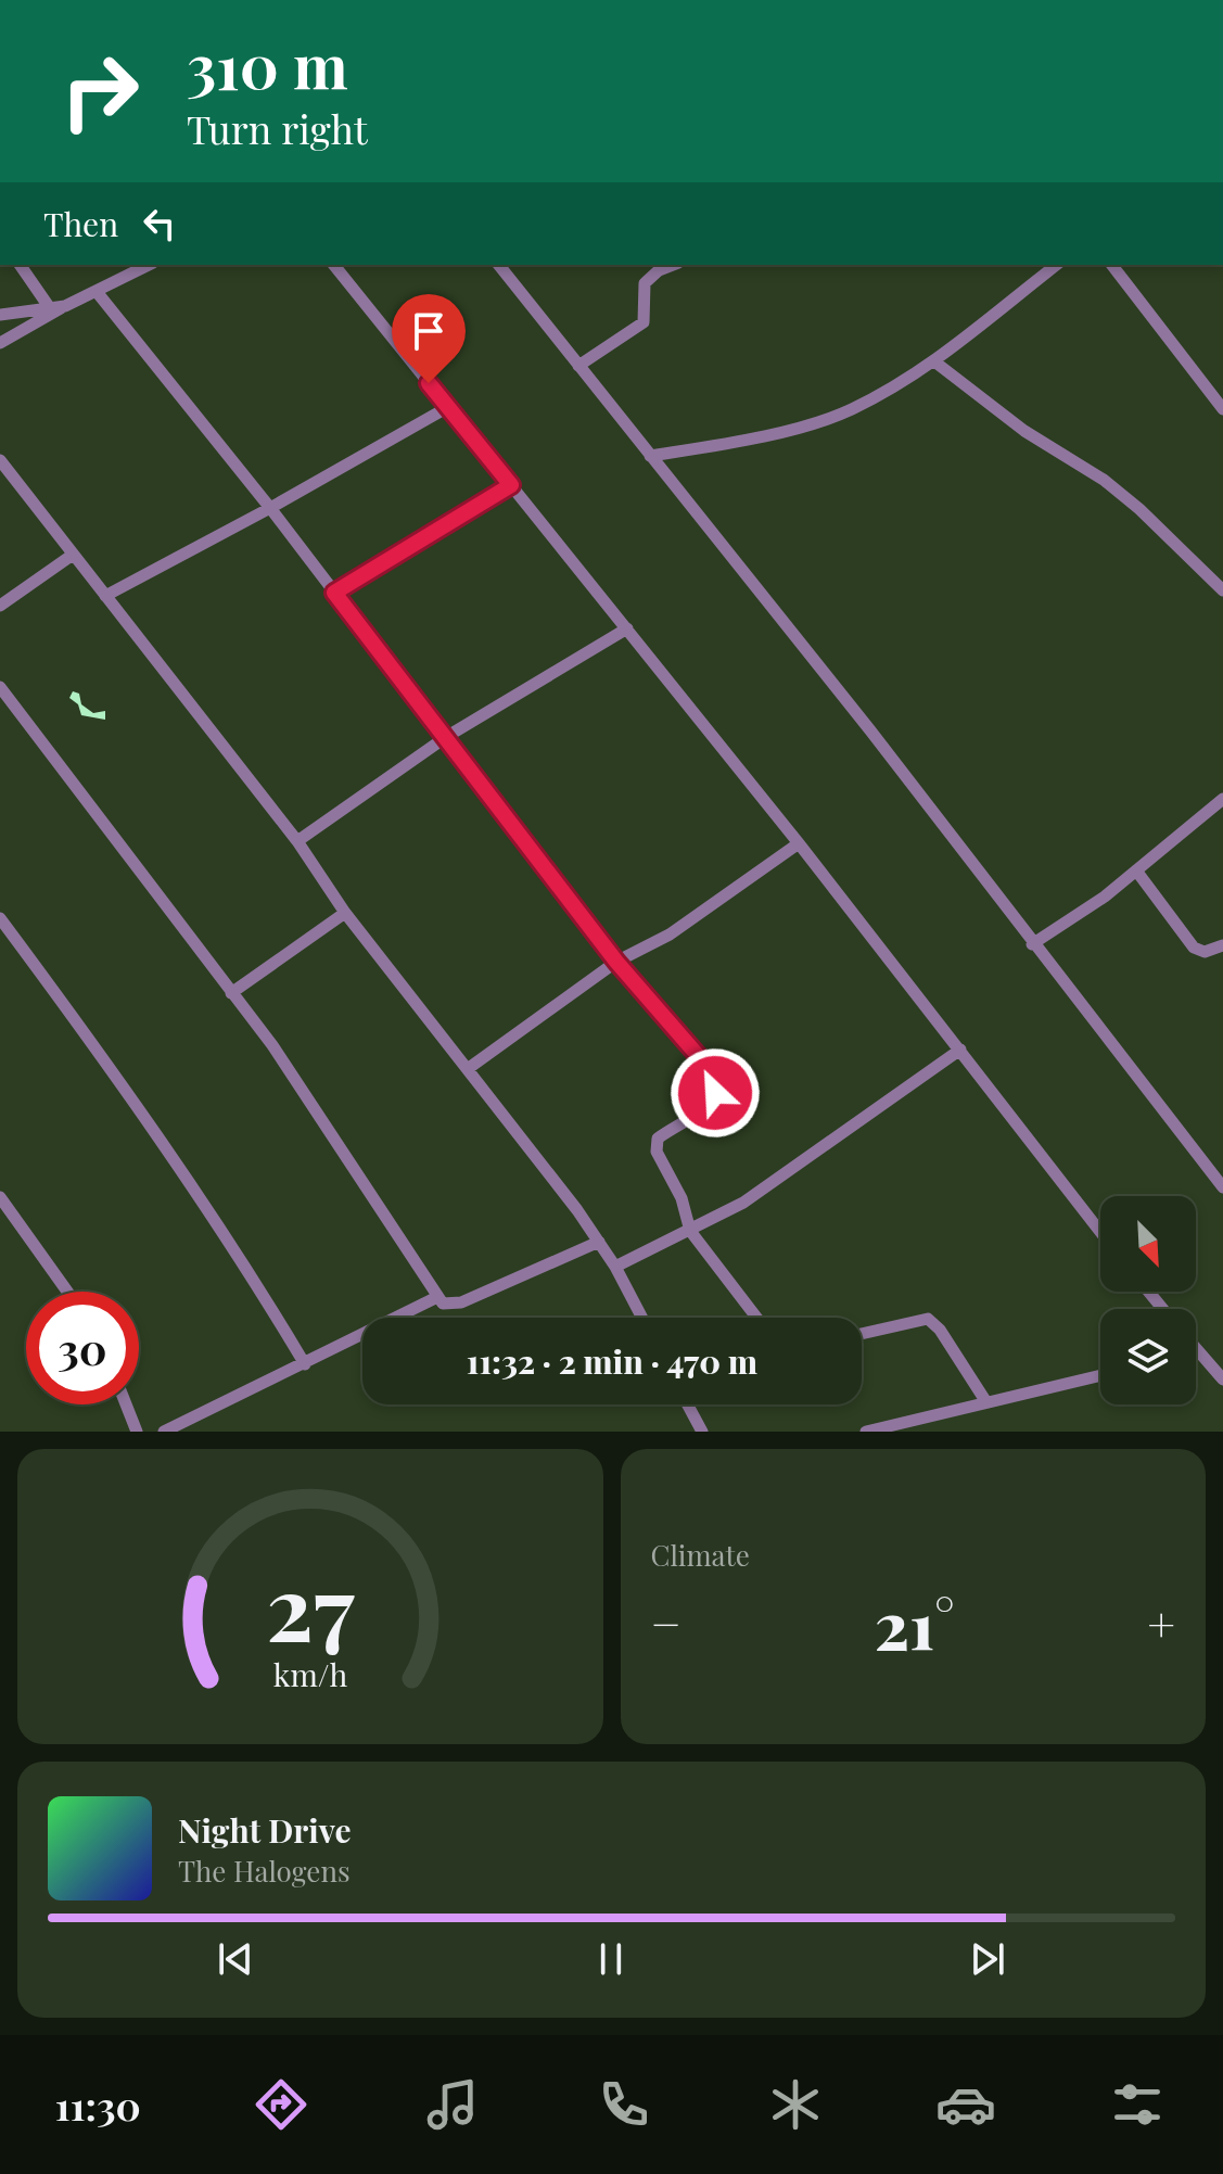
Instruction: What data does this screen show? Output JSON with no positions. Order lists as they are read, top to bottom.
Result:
{
  "north": "bottom right",
  "page": {
    "turn": ["310 m", "Turn right"],
    "then": "Then",
    "limit": "30",
    "trip": "11:32 · 2 min · 470 m",
    "tile": "Climate",
    "heat": ["−", "21°", "+"],
    "song": ["Night Drive", "The Halogens"],
    "tabs": "11:30",
    "gauge": ["27", "km/h"]
  }
}
